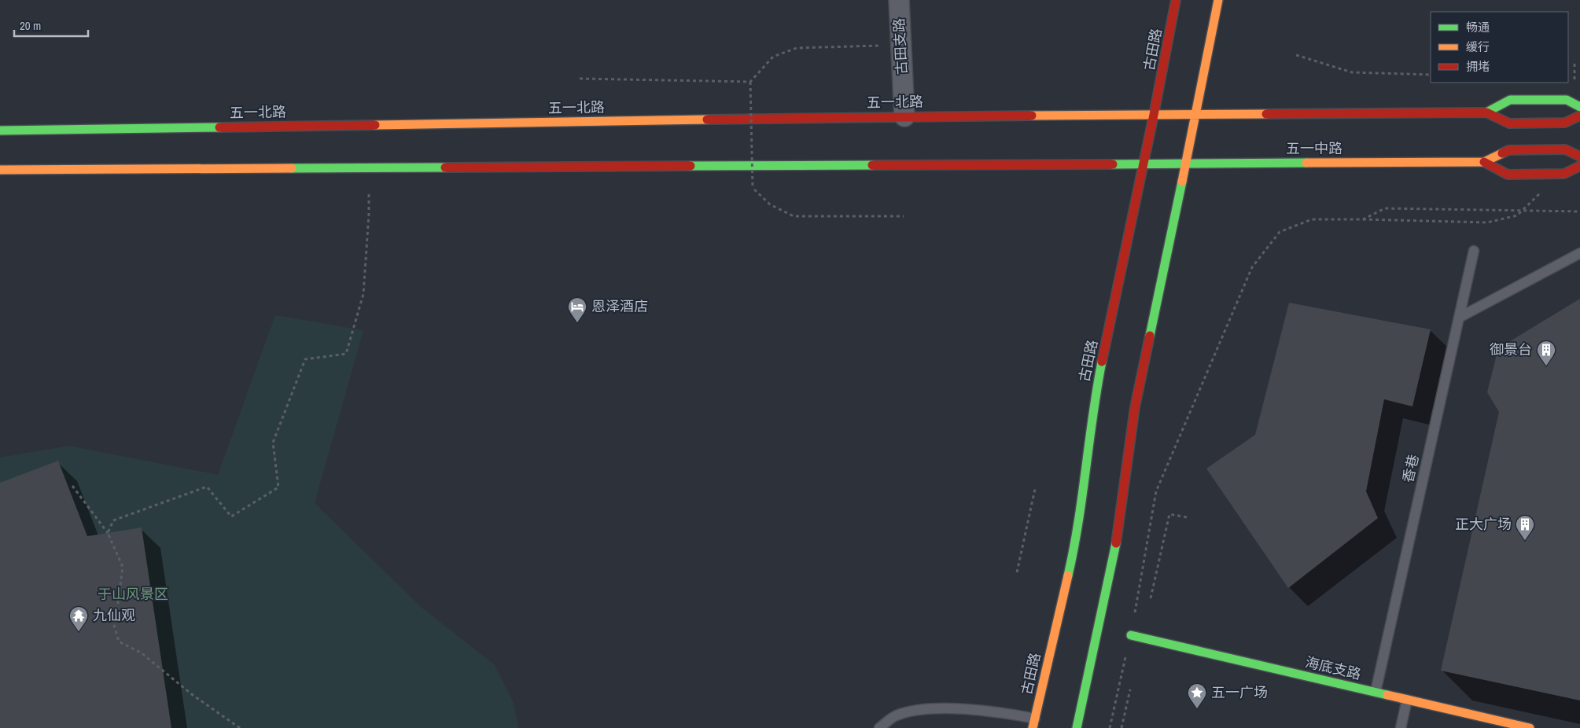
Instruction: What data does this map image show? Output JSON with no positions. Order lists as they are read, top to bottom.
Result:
{
  "streets": {
    "main road": [
      "古田路",
      "五一北路",
      "五一中路",
      "海底支路"
    ],
    "street": ["古田支路"],
    "lane": ["香巷"]
  },
  "crossings": [
    ["古田支路", "五一北路"],
    ["古田路", "五一北路"],
    ["古田路", "五一中路"],
    ["香巷", "海底支路"]
  ],
  "parks": ["于山风景区"],
  "places": {
    "hotel": ["恩泽酒店"],
    "building": ["御景台", "正大广场"],
    "temple": ["九仙观"],
    "place": ["五一广场"]
  },
  "legend": ["畅通", "缓行", "拥堵"],
  "scale_bar": "20 m"
}
